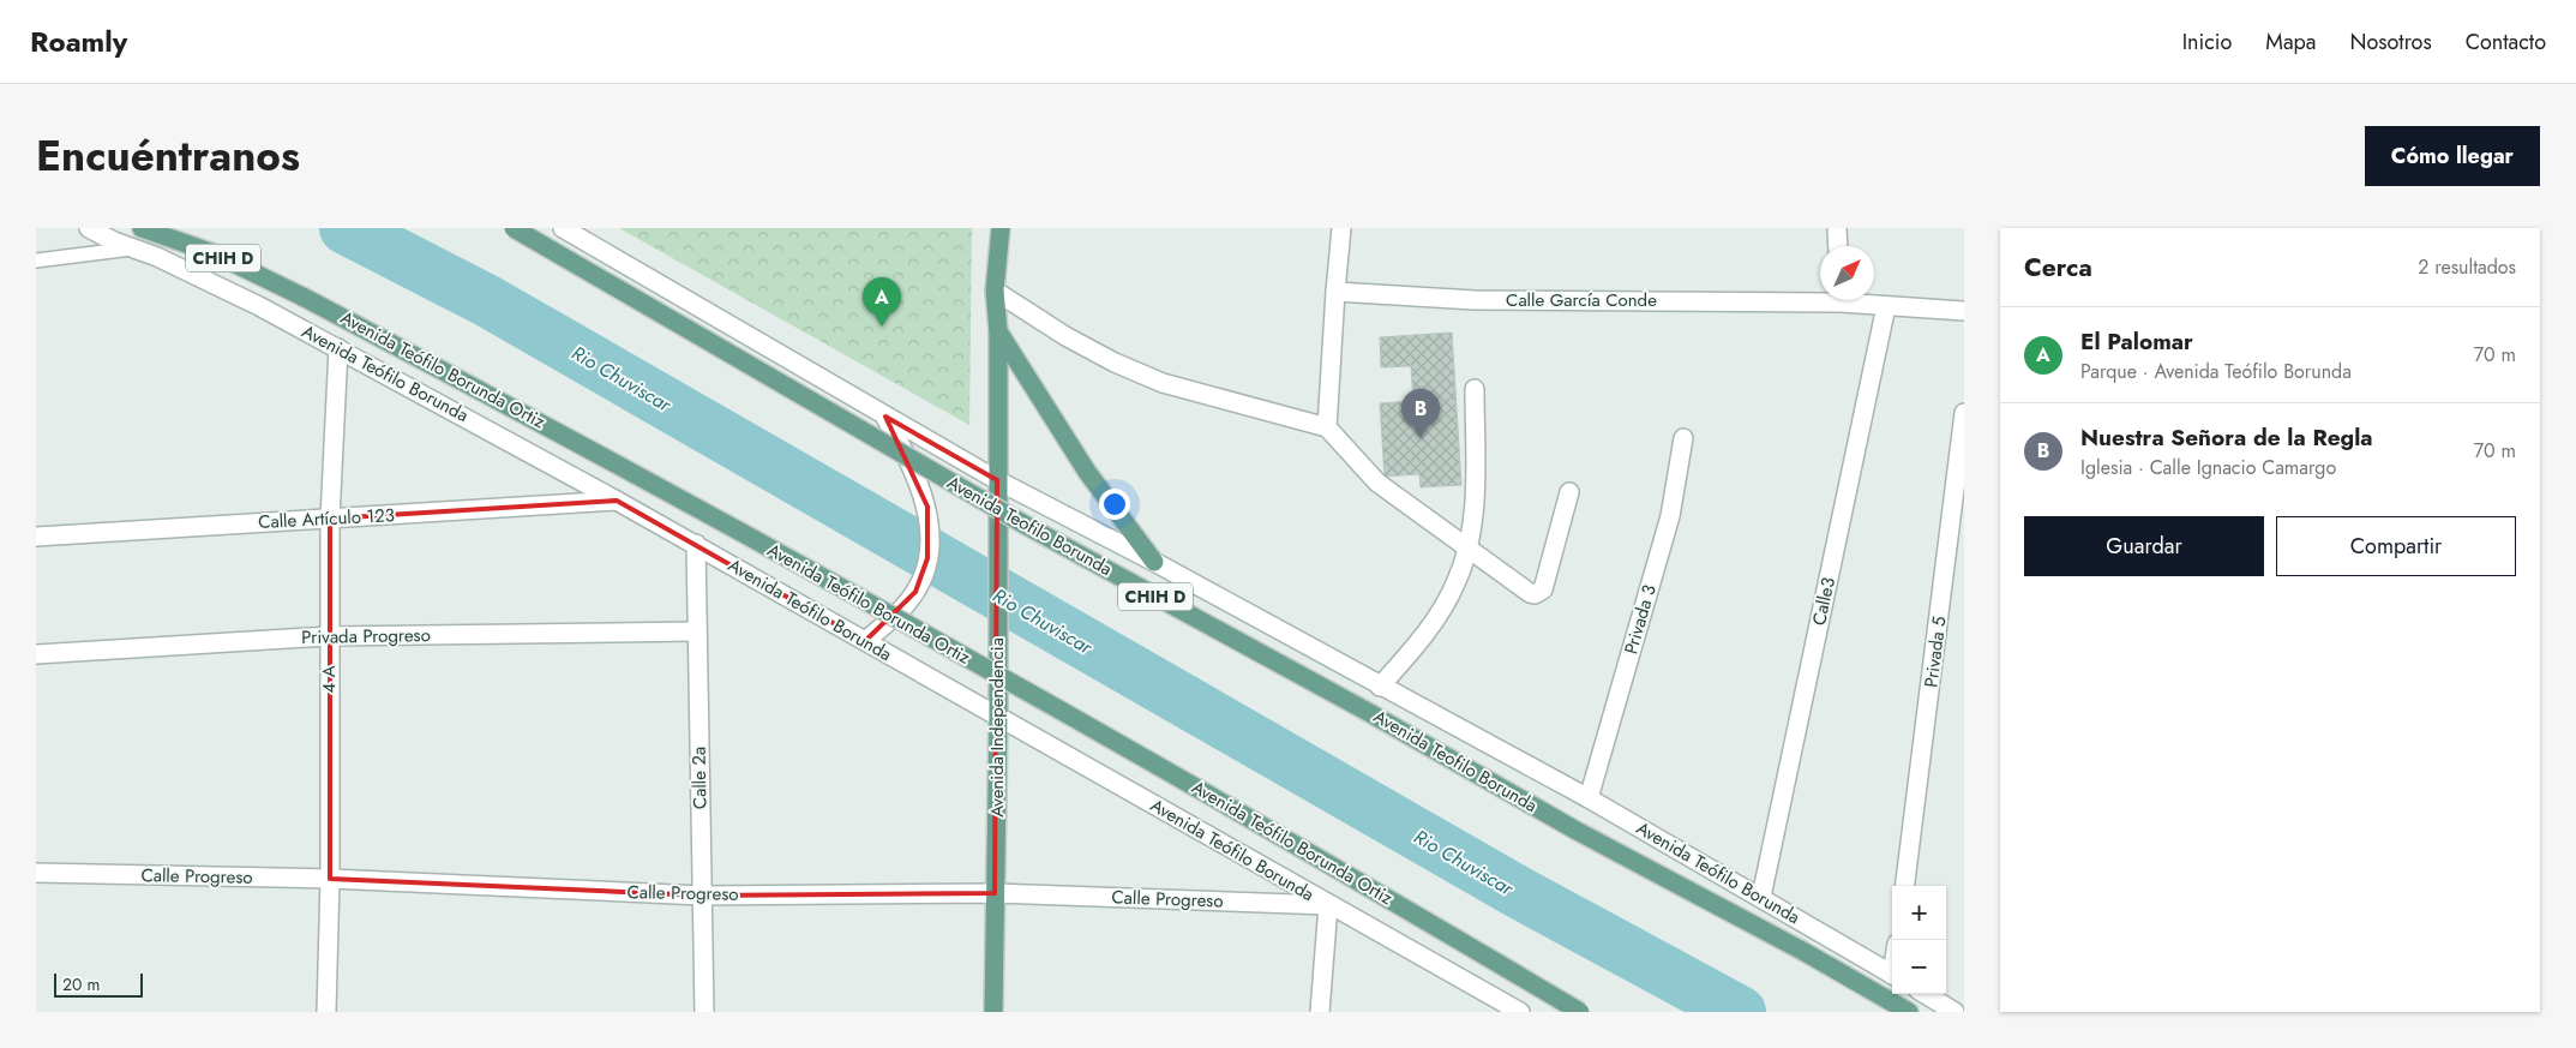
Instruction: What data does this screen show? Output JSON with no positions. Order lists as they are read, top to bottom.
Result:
{
  "streets": {
    "main road": [
      "CHIH D",
      "Avenida Teófilo Borunda Ortiz",
      "Avenida Teofilo Borunda",
      "Avenida Independencia"
    ],
    "street": [
      "Calle García Conde",
      "Avenida Teófilo Borunda",
      "Calle Artículo 123",
      "Calle3",
      "Privada 3",
      "Privada Progreso",
      "Privada 5",
      "4 A",
      "Calle 2a",
      "Calle Progreso"
    ]
  },
  "crossings": [
    ["Calle García Conde", "Calle3"],
    ["Avenida Teófilo Borunda", "Calle Artículo 123"],
    ["Avenida Teófilo Borunda", "Calle3"],
    ["Avenida Teófilo Borunda", "Privada 3"],
    ["Avenida Teófilo Borunda", "4 A"],
    ["Avenida Teófilo Borunda", "Avenida Independencia"],
    ["Avenida Teófilo Borunda", "Calle 2a"],
    ["Avenida Teófilo Borunda", "Calle Progreso"],
    ["Calle Artículo 123", "4 A"],
    ["Privada Progreso", "4 A"],
    ["Privada Progreso", "Calle 2a"],
    ["4 A", "Calle Progreso"],
    ["Avenida Independencia", "Calle Progreso"],
    ["Calle 2a", "Calle Progreso"]
  ],
  "water": ["Rio Chuviscar"],
  "scale_bar": "20 m",
  "north": "top right",
  "page": {
    "header": "Roamly",
    "nav": [
      "Inicio",
      "Mapa",
      "Nosotros",
      "Contacto"
    ],
    "title": "Encuéntranos",
    "buttons": [
      "Cómo llegar",
      ["Guardar", "Compartir"]
    ],
    "heading": ["Cerca", "2 resultados"],
    "pins": ["A", "B"],
    "list": [
      {
        "mark": "A",
        "name": "El Palomar",
        "note": "Parque · Avenida Teófilo Borunda",
        "value": "70 m"
      },
      {
        "mark": "B",
        "name": "Nuestra Señora de la Regla",
        "note": "Iglesia · Calle Ignacio Camargo",
        "value": "70 m"
      }
    ],
    "map_buttons": ["+", "−"],
    "scale": "20 m"
  }
}
